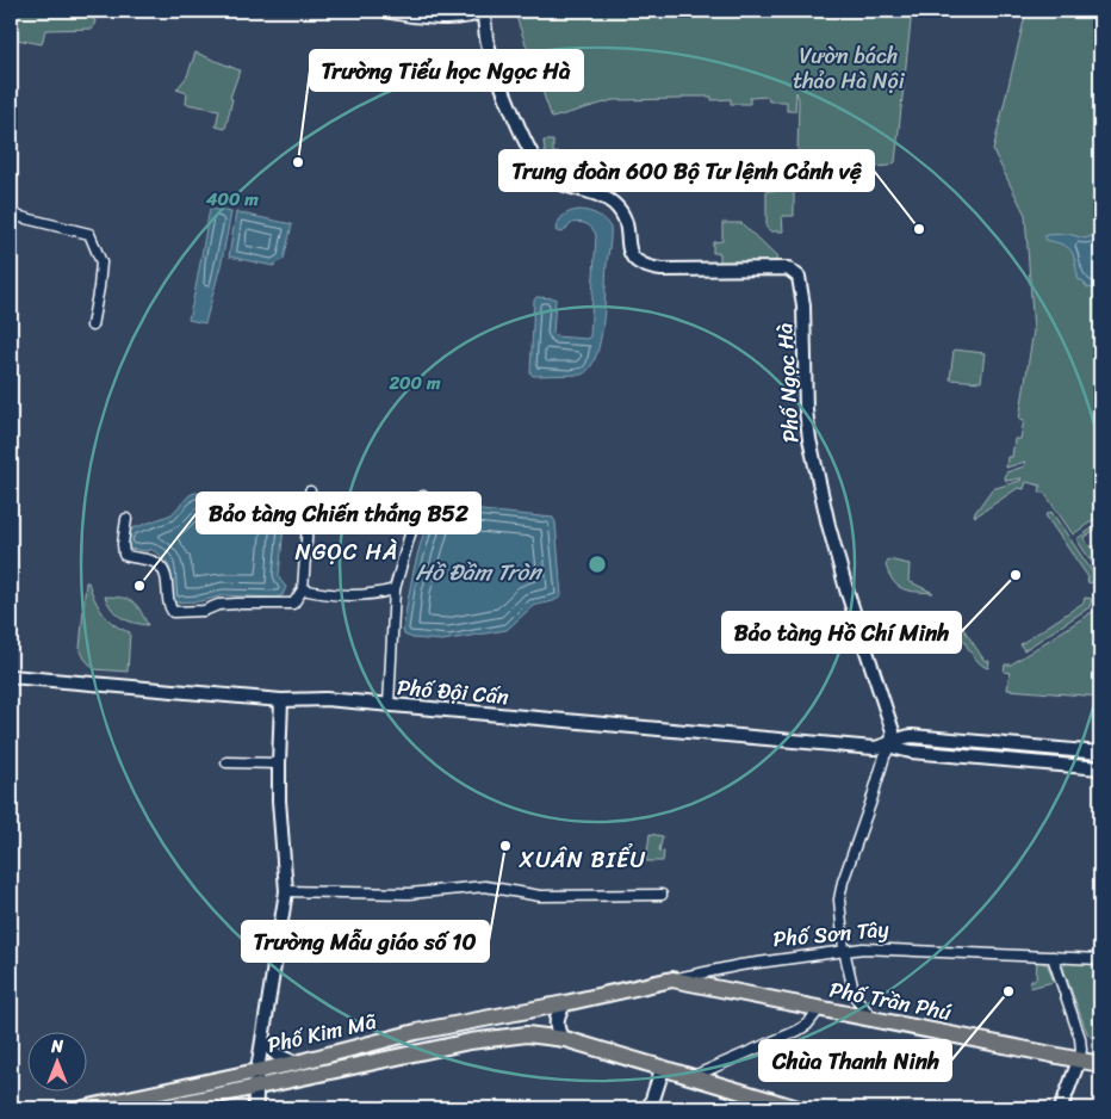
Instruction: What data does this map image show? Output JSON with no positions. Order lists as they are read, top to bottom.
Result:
{
  "streets": {
    "main road": ["Phố Sơn Tây", "Phố Trần Phú", "Phố Kim Mã"],
    "street": ["Phố Ngọc Hà", "Phố Đội Cấn"]
  },
  "crossings": [
    ["Phố Ngọc Hà", "Phố Đội Cấn"],
    ["Phố Sơn Tây", "Phố Trần Phú"],
    ["Phố Sơn Tây", "Phố Kim Mã"]
  ],
  "districts": ["NGỌC HÀ", "XUÂN BIỂU"],
  "water": ["Hồ Đầm Tròn"],
  "parks": ["Vườn bách thảo Hà Nội"],
  "places": [
    "Trường Tiểu học Ngọc Hà",
    "Trung đoàn 600 Bộ Tư lệnh Cảnh vệ",
    "Bảo tàng Hồ Chí Minh",
    "Bảo tàng Chiến thắng B52",
    "Trường Mẫu giáo số 10",
    "Chùa Thanh Ninh"
  ],
  "north": "top",
  "rings": ["400 m", "200 m"]
}
